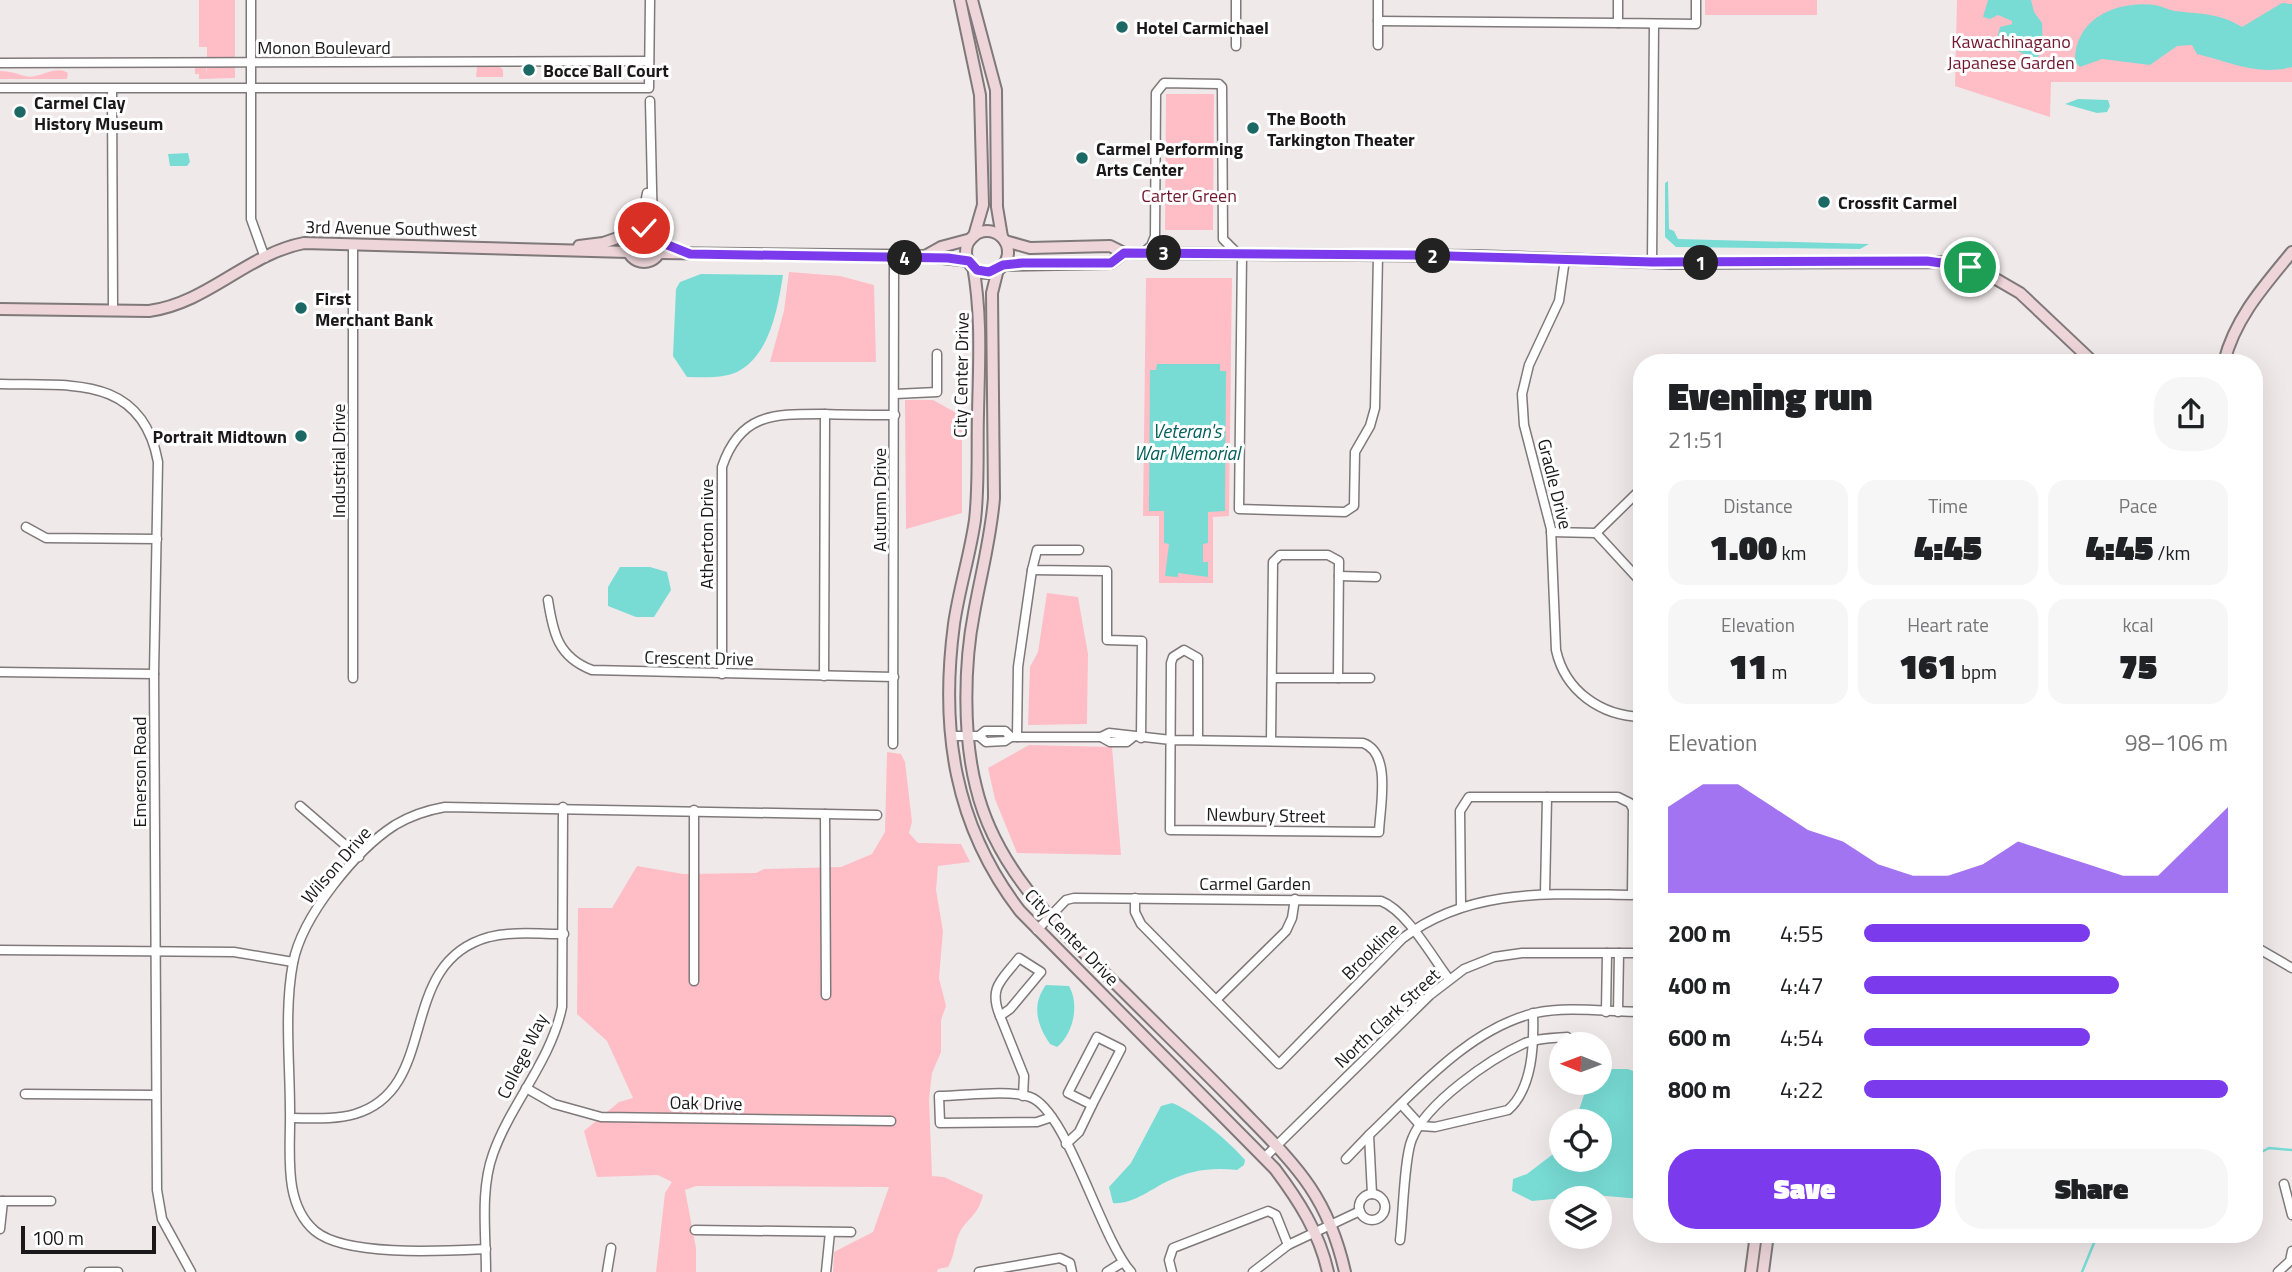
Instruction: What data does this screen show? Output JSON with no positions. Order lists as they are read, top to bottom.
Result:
{
  "streets": {
    "street": [
      "Monon Boulevard",
      "3rd Avenue Southwest",
      "City Center Drive",
      "Industrial Drive",
      "Gradle Drive",
      "Autumn Drive",
      "Atherton Drive",
      "Crescent Drive",
      "Emerson Road",
      "Newbury Street",
      "Wilson Drive",
      "Carmel Garden",
      "Brookline",
      "North Clark Street",
      "College Way",
      "Oak Drive"
    ]
  },
  "crossings": [
    ["3rd Avenue Southwest", "Industrial Drive"],
    ["City Center Drive", "Carmel Garden"],
    ["City Center Drive", "North Clark Street"],
    ["Autumn Drive", "Atherton Drive"],
    ["Autumn Drive", "Crescent Drive"],
    ["Atherton Drive", "Crescent Drive"],
    ["Wilson Drive", "College Way"],
    ["Carmel Garden", "Brookline"],
    ["Carmel Garden", "North Clark Street"],
    ["College Way", "Oak Drive"]
  ],
  "water": ["Veteran's War Memorial"],
  "parks": ["Kawachinagano Japanese Garden", "Carter Green"],
  "places": [
    "Hotel Carmichael",
    "Bocce Ball Court",
    "Carmel Clay History Museum",
    "The Booth Tarkington Theater",
    "Carmel Performing Arts Center",
    "Crossfit Carmel",
    "First Merchant Bank",
    "Portrait Midtown"
  ],
  "scale_bar": "100 m",
  "north": "left",
  "page": {
    "pins": [
      "3",
      "2",
      "4",
      "1"
    ],
    "heading": ["Evening run", "21:51"],
    "stats": [
      ["Distance", "1.00 km"],
      ["Time", "4:45"],
      ["Pace", "4:45 /km"],
      ["Elevation", "11 m"],
      ["Heart rate", "161 bpm"],
      ["kcal", "75"]
    ],
    "chart": ["Elevation", "98–106 m"],
    "list": [
      {
        "name": "200 m",
        "note": "4:55"
      },
      {
        "name": "400 m",
        "note": "4:47"
      },
      {
        "name": "600 m",
        "note": "4:54"
      },
      {
        "name": "800 m",
        "note": "4:22"
      }
    ],
    "buttons": ["Save", "Share"],
    "scale": "100 m"
  }
}
